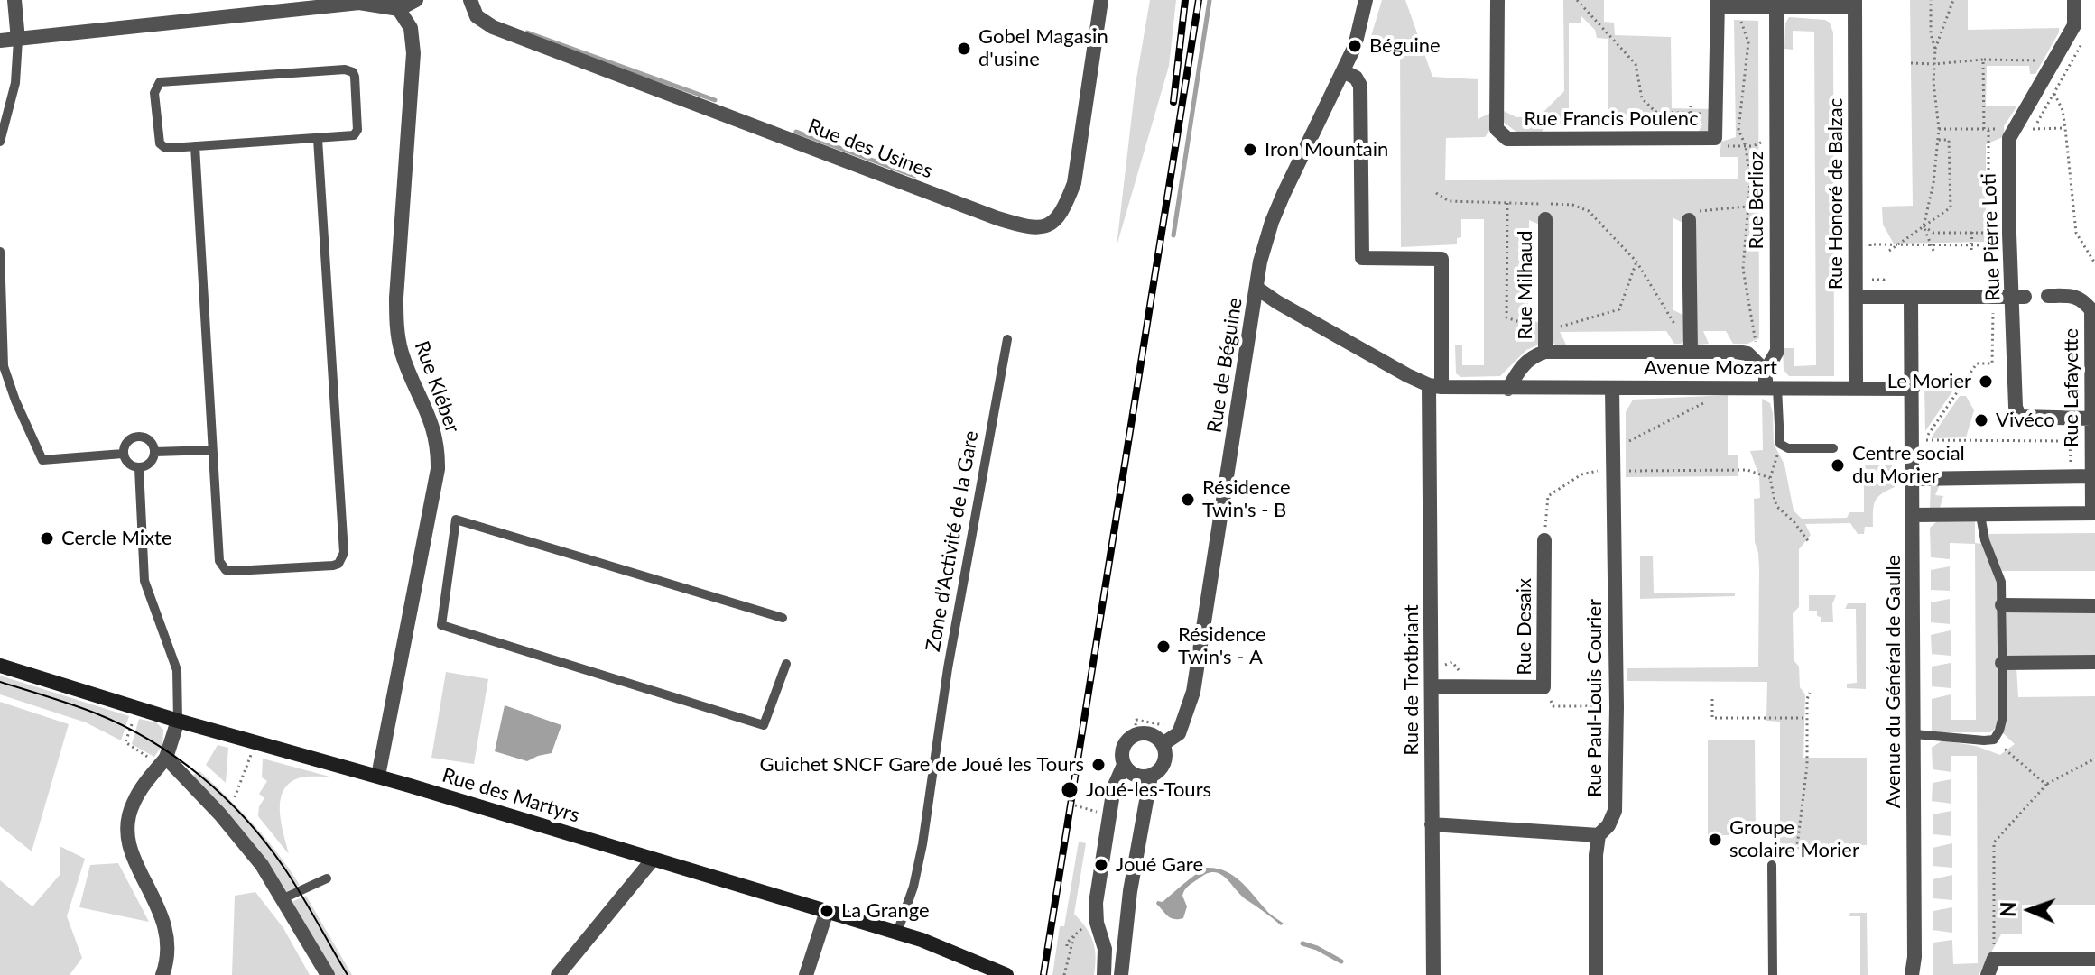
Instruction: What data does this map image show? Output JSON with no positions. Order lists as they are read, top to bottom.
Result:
{
  "streets": {
    "main road": ["Rue des Martyrs"],
    "street": [
      "Rue Francis Poulenc",
      "Rue des Usines",
      "Rue Honoré de Balzac",
      "Rue Berlioz",
      "Rue Pierre Loti",
      "Rue Milhaud",
      "Rue de Béguine",
      "Avenue Mozart",
      "Rue Kléber",
      "Rue Lafayette",
      "Rue Desaix",
      "Rue de Trotbriant",
      "Avenue du Général de Gaulle",
      "Rue Paul-Louis Courier"
    ],
    "lane": ["Zone d’Activité de la Gare"]
  },
  "crossings": [
    ["Rue Honoré de Balzac", "Avenue Mozart"],
    ["Rue Berlioz", "Avenue Mozart"],
    ["Rue Pierre Loti", "Rue Lafayette"],
    ["Rue Milhaud", "Avenue Mozart"],
    ["Rue de Béguine", "Avenue Mozart"],
    ["Rue de Béguine", "Rue de Trotbriant"],
    ["Avenue Mozart", "Rue de Trotbriant"],
    ["Avenue Mozart", "Avenue du Général de Gaulle"],
    ["Avenue Mozart", "Rue Paul-Louis Courier"],
    ["Rue Kléber", "Rue des Martyrs"],
    ["Zone d’Activité de la Gare", "Rue des Martyrs"],
    ["Rue Desaix", "Rue de Trotbriant"]
  ],
  "places": [
    "Béguine",
    "Gobel Magasin d'usine",
    "Iron Mountain",
    "Le Morier",
    "Vivéco",
    "Centre social du Morier",
    "Résidence Twin's - B",
    "Cercle Mixte",
    "Résidence Twin's - A",
    "Guichet SNCF Gare de Joué les Tours",
    "Joué-les-Tours",
    "Groupe scolaire Morier",
    "Joué Gare",
    "La Grange"
  ],
  "north": "left"
}
